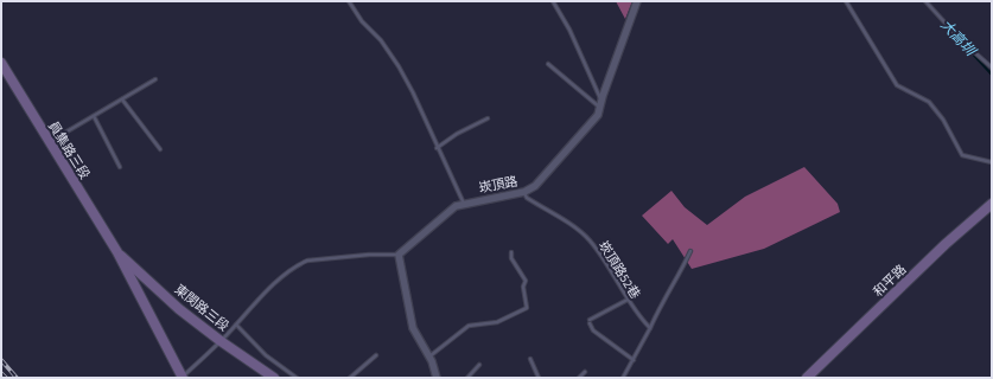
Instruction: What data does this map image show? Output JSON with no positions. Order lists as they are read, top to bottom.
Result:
{
  "streets": {
    "main road": ["員集路三段", "和平路", "東閔路三段"],
    "street": ["崁頂路"],
    "lane": ["崁頂路52巷"]
  },
  "crossings": [
    ["員集路三段", "東閔路三段"],
    ["崁頂路", "崁頂路52巷"]
  ],
  "water": ["大高圳"]
}
